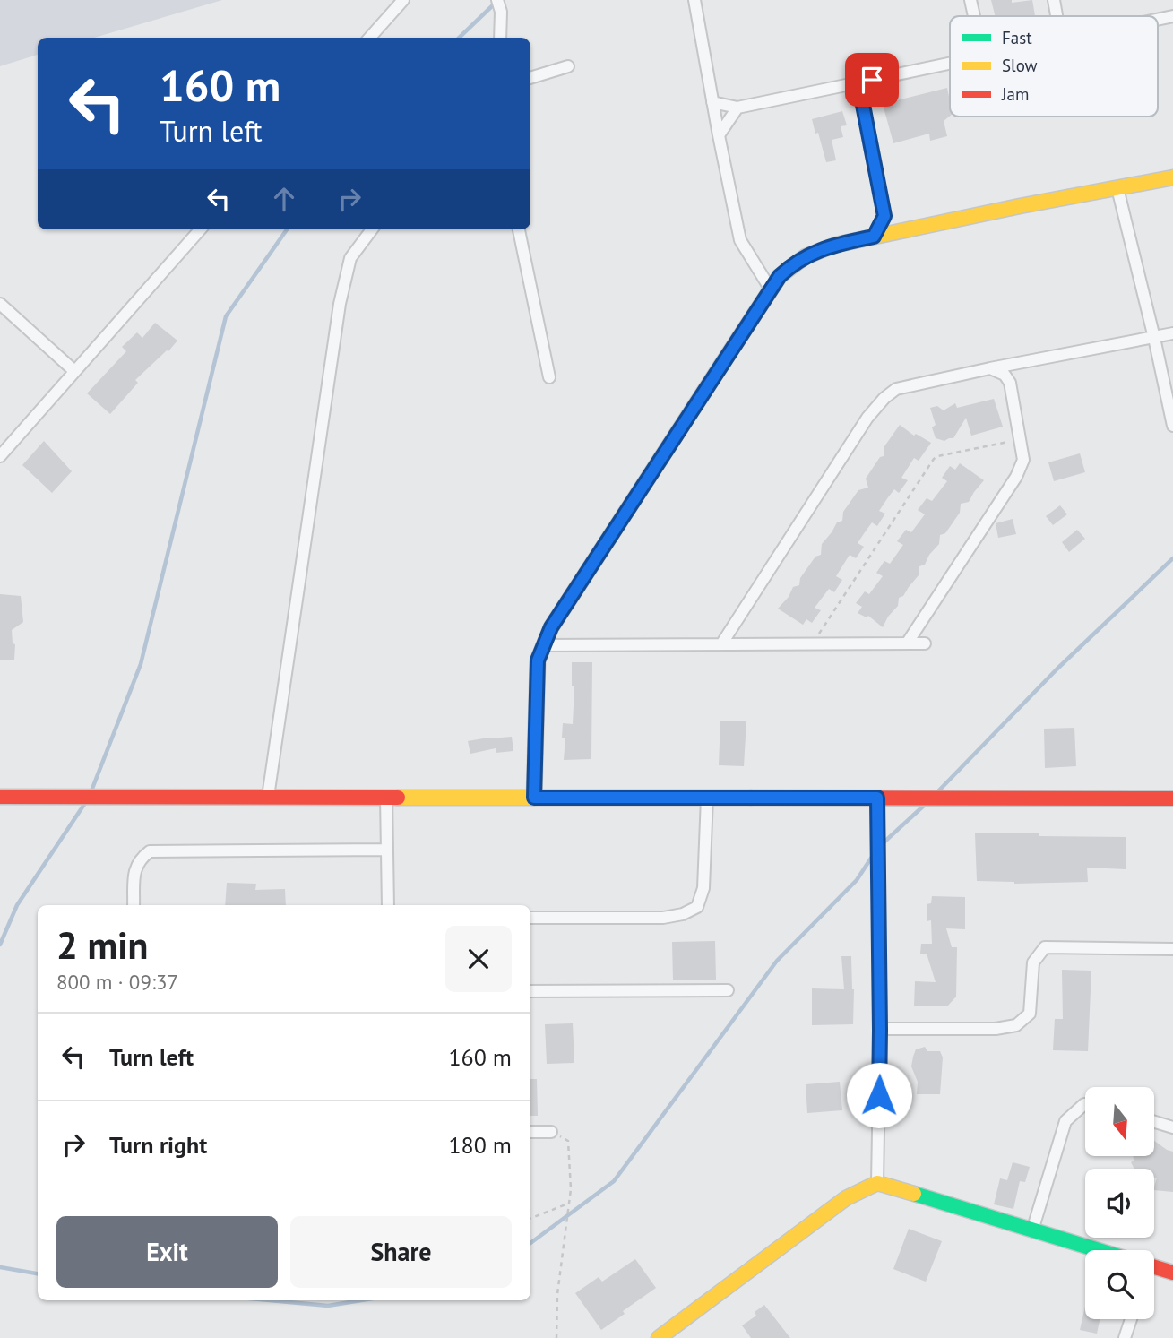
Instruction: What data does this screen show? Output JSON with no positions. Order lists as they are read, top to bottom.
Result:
{
  "legend": ["Fast", "Slow", "Jam"],
  "north": "bottom",
  "page": {
    "turn": ["160 m", "Turn left"],
    "heading": ["2 min", "800 m · 09:37"],
    "list": [
      {
        "name": "Turn left",
        "value": "160 m"
      },
      {
        "name": "Turn right",
        "value": "180 m"
      }
    ],
    "buttons": ["Exit", "Share"]
  }
}
